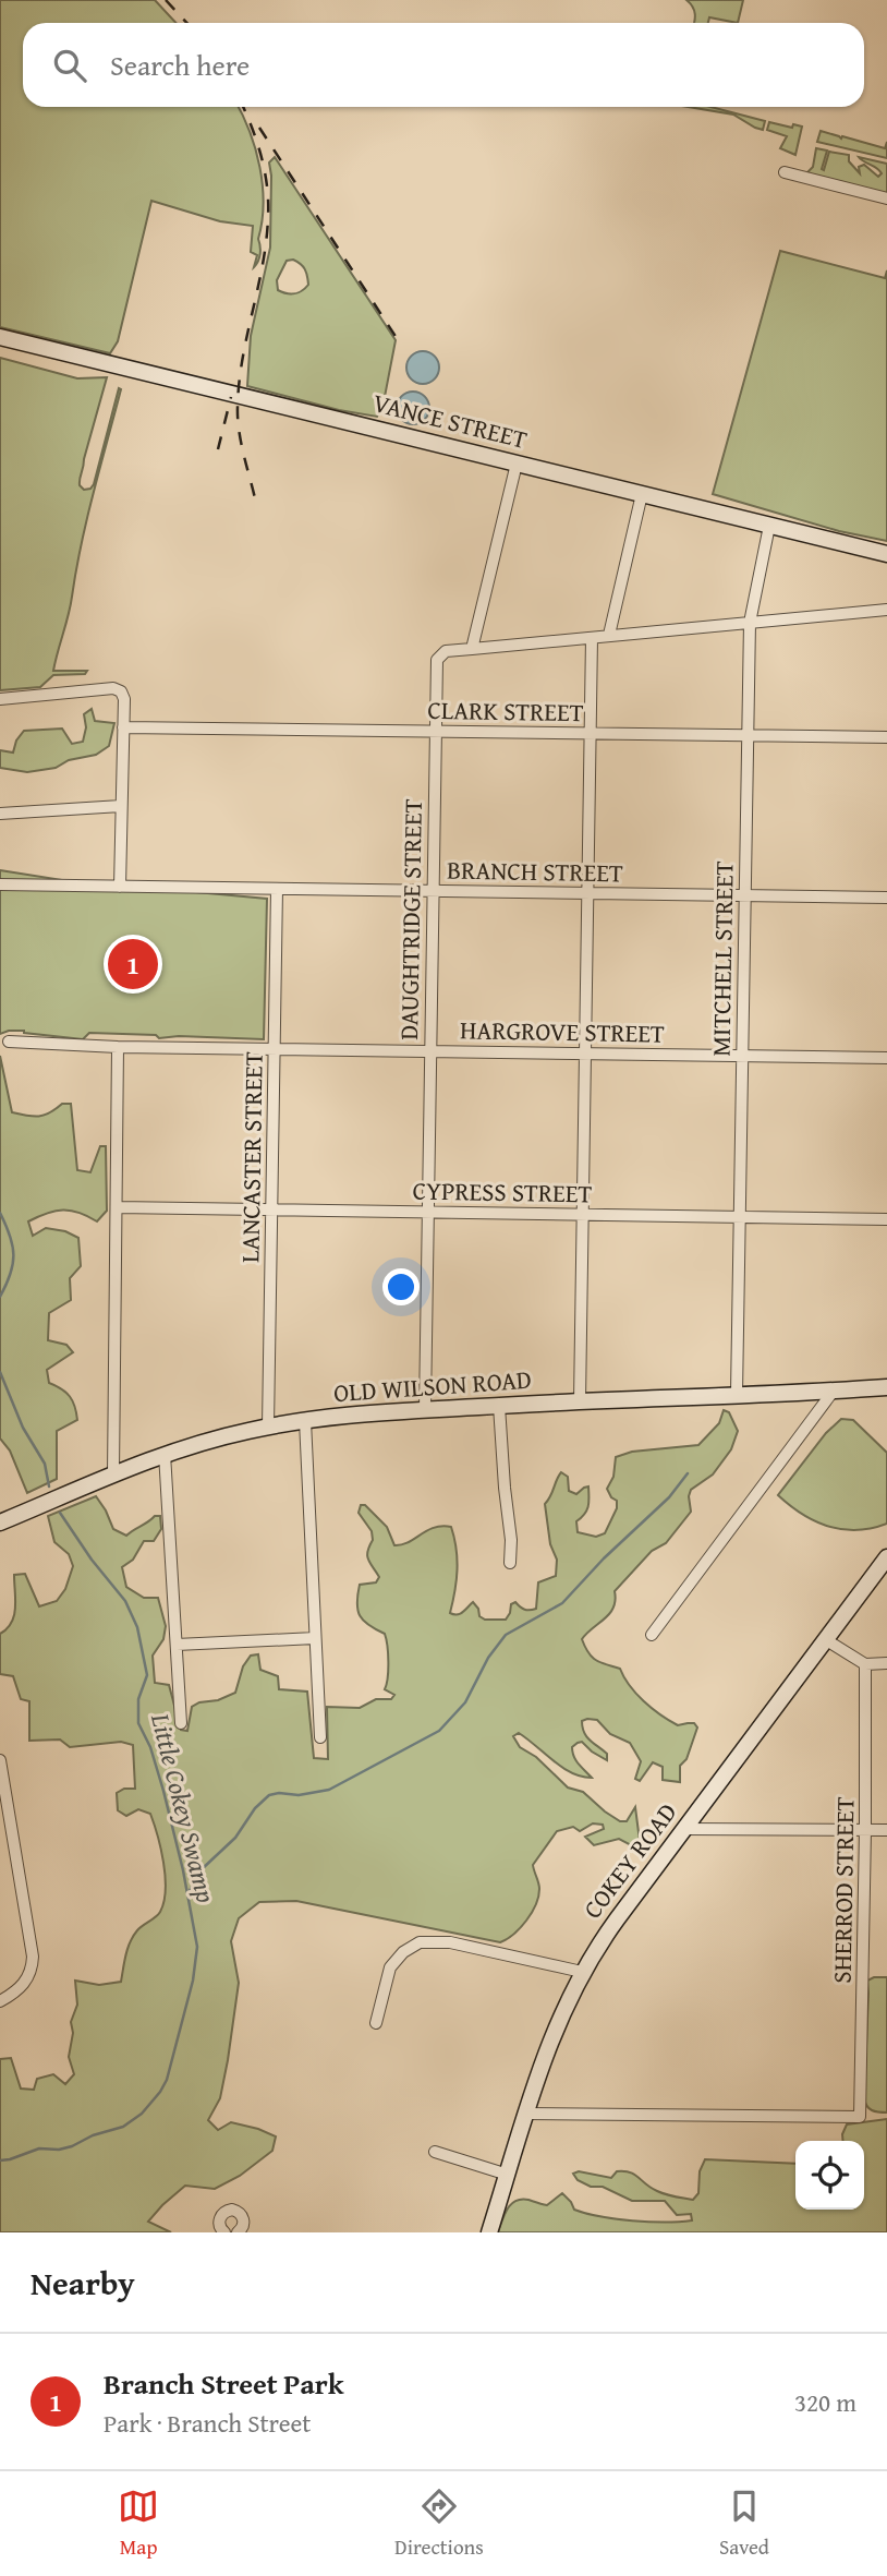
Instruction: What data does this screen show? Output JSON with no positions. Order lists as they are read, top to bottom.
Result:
{
  "streets": {
    "street": [
      "VANCE STREET",
      "CLARK STREET",
      "BRANCH STREET",
      "DAUGHTRIDGE STREET",
      "MITCHELL STREET",
      "HARGROVE STREET",
      "LANCASTER STREET",
      "CYPRESS STREET",
      "OLD WILSON ROAD",
      "COKEY ROAD",
      "SHERROD STREET"
    ]
  },
  "crossings": [
    ["VANCE STREET", "MITCHELL STREET"],
    ["CLARK STREET", "DAUGHTRIDGE STREET"],
    ["CLARK STREET", "MITCHELL STREET"],
    ["BRANCH STREET", "DAUGHTRIDGE STREET"],
    ["BRANCH STREET", "MITCHELL STREET"],
    ["BRANCH STREET", "LANCASTER STREET"],
    ["DAUGHTRIDGE STREET", "HARGROVE STREET"],
    ["DAUGHTRIDGE STREET", "CYPRESS STREET"],
    ["DAUGHTRIDGE STREET", "OLD WILSON ROAD"],
    ["MITCHELL STREET", "HARGROVE STREET"],
    ["MITCHELL STREET", "CYPRESS STREET"],
    ["MITCHELL STREET", "OLD WILSON ROAD"],
    ["HARGROVE STREET", "LANCASTER STREET"],
    ["LANCASTER STREET", "CYPRESS STREET"],
    ["LANCASTER STREET", "OLD WILSON ROAD"],
    ["COKEY ROAD", "SHERROD STREET"]
  ],
  "water": ["Little Cokey Swamp"],
  "page": {
    "search": "Search here",
    "pins": "1",
    "heading": "Nearby",
    "list": [
      {
        "mark": "1",
        "name": "Branch Street Park",
        "note": "Park · Branch Street",
        "value": "320 m"
      }
    ],
    "nav": ["Map", "Directions", "Saved"]
  }
}
